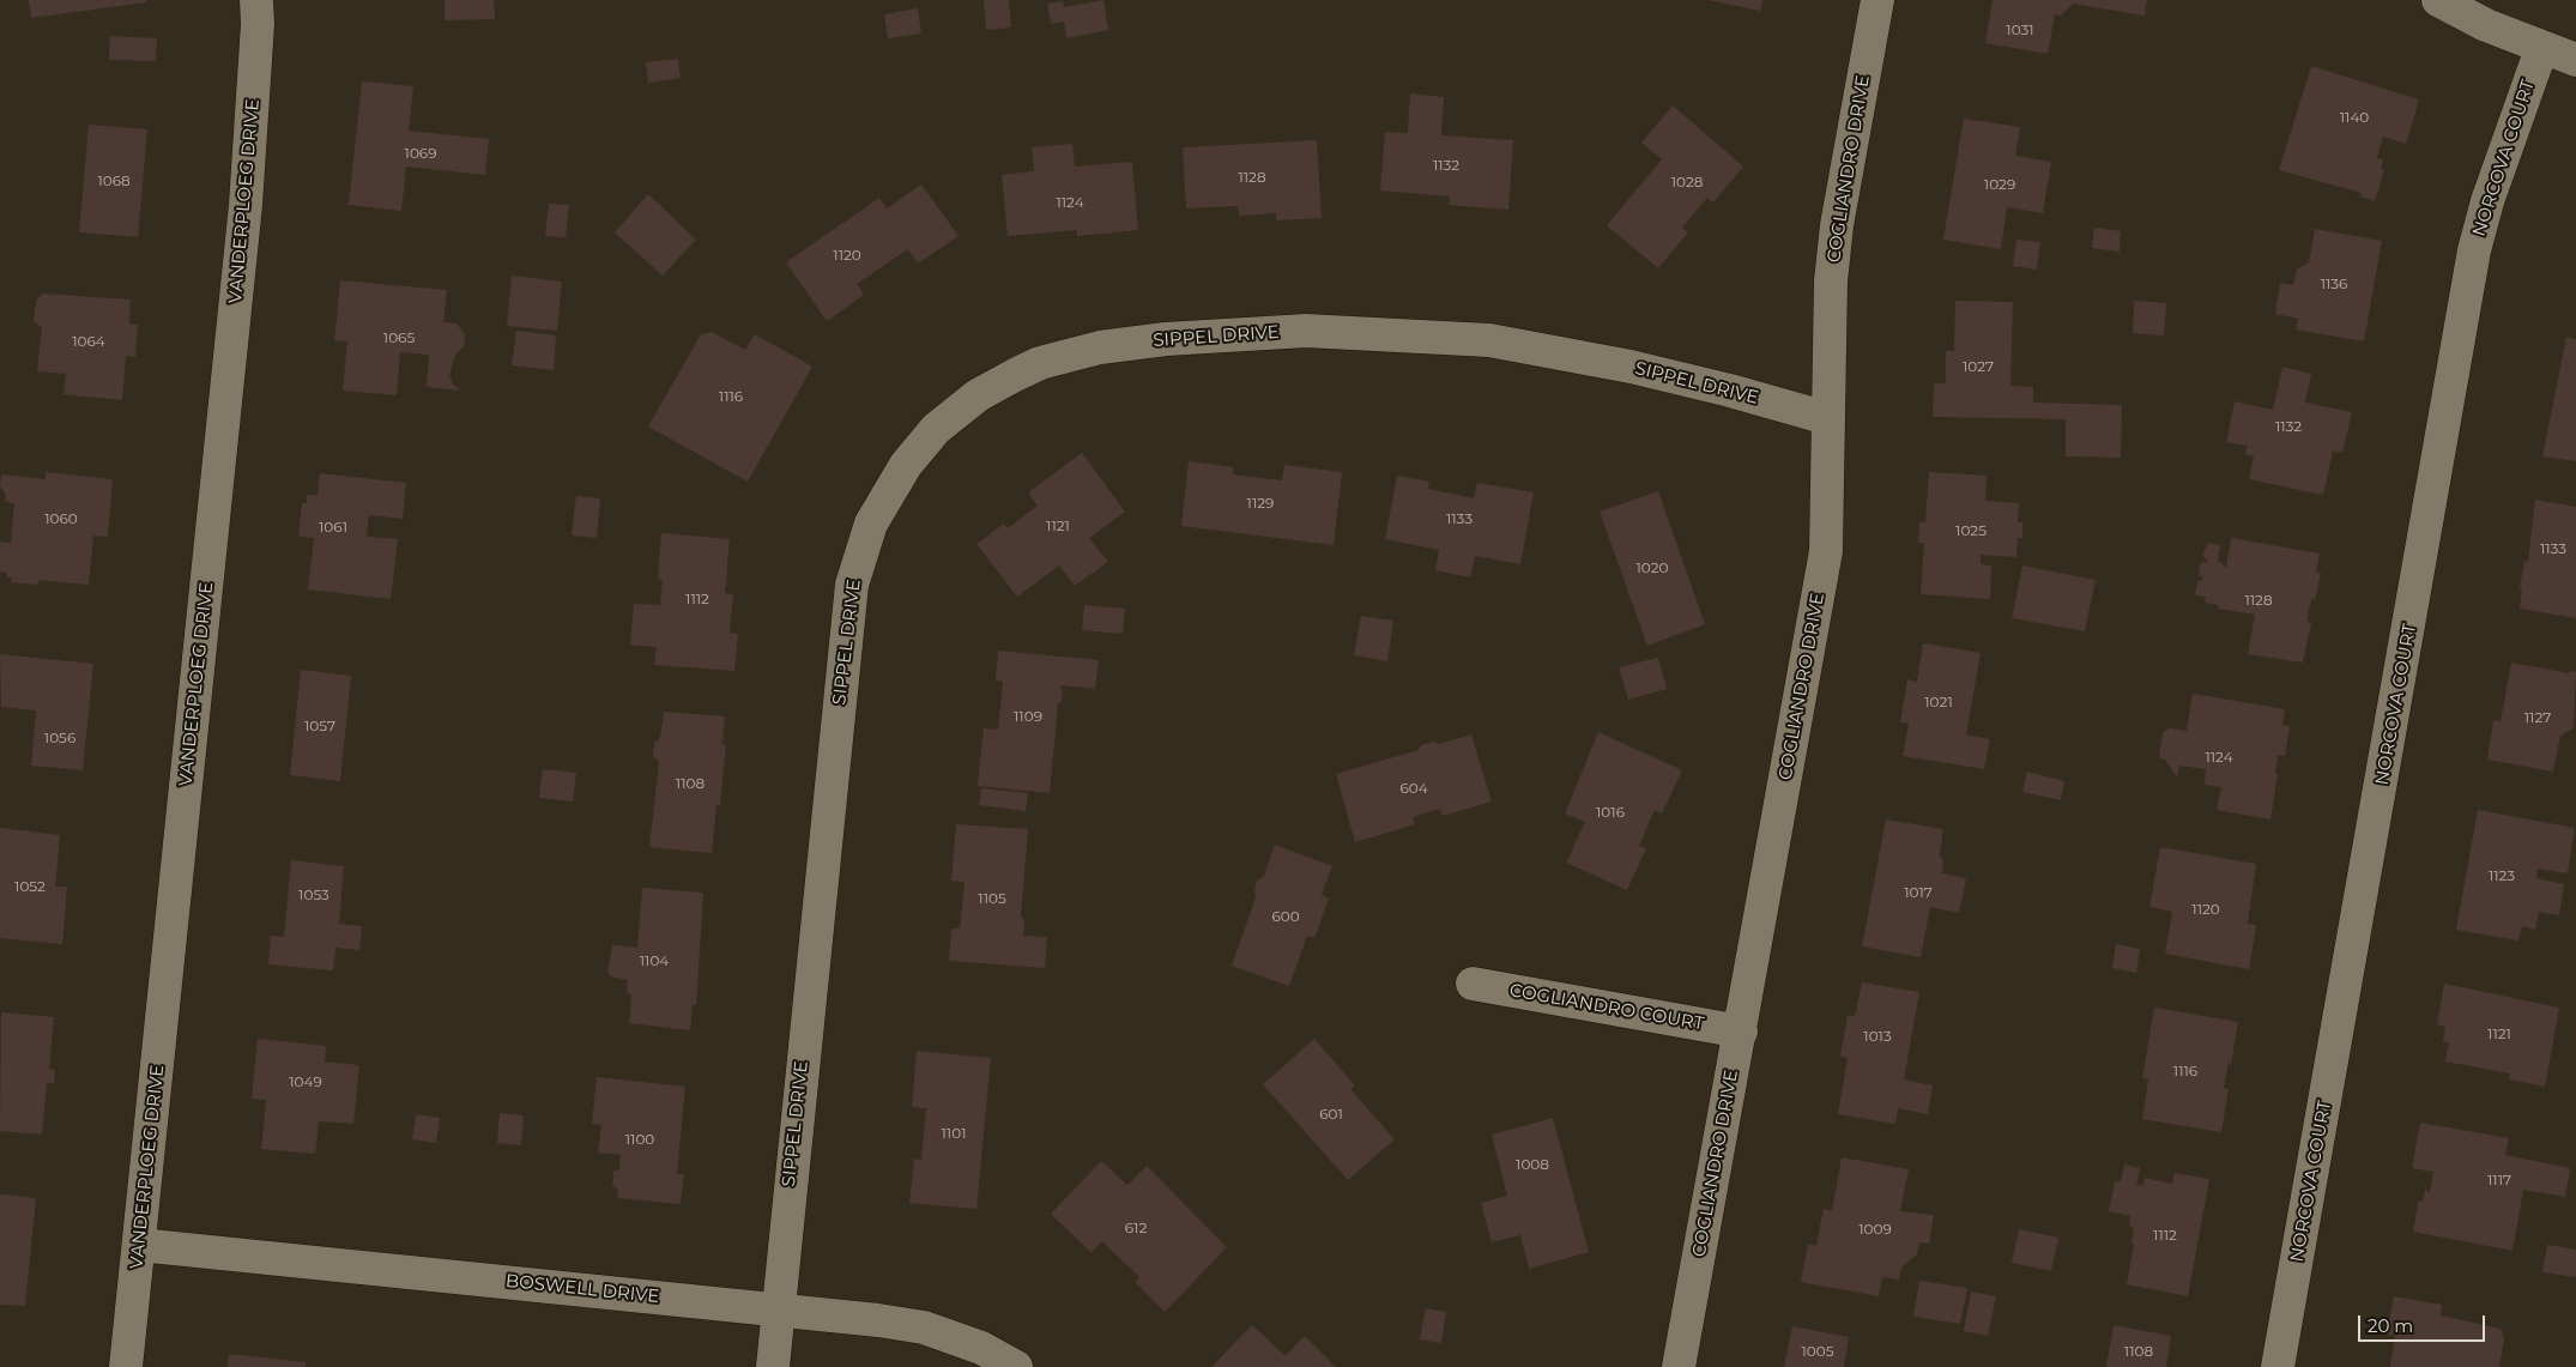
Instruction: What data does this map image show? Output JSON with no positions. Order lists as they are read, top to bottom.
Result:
{
  "streets": {
    "street": [
      "NORCOVA COURT",
      "COGLIANDRO DRIVE",
      "VANDERPLOEG DRIVE",
      "SIPPEL DRIVE",
      "COGLIANDRO COURT",
      "BOSWELL DRIVE"
    ]
  },
  "crossings": [
    ["COGLIANDRO DRIVE", "SIPPEL DRIVE"],
    ["COGLIANDRO DRIVE", "COGLIANDRO COURT"],
    ["VANDERPLOEG DRIVE", "BOSWELL DRIVE"],
    ["SIPPEL DRIVE", "BOSWELL DRIVE"]
  ],
  "house_numbers": [
    "1031",
    "1140",
    "1069",
    "1132",
    "1128",
    "1068",
    "1028",
    "1029",
    "1124",
    "1120",
    "1136",
    "1065",
    "1064",
    "1027",
    "1116",
    "1132",
    "1129",
    "1060",
    "1133",
    "1121",
    "1061",
    "1025",
    "1133",
    "1020",
    "1112",
    "1128",
    "1021",
    "1109",
    "1127",
    "1057",
    "1056",
    "1124",
    "1108",
    "604",
    "1016",
    "1123",
    "1052",
    "1017",
    "1053",
    "1105",
    "1120",
    "600",
    "1104",
    "1121",
    "1013",
    "1116",
    "1049",
    "601",
    "1101",
    "1100",
    "1008",
    "1117",
    "612",
    "1009",
    "1112",
    "1005",
    "1108"
  ],
  "scale_bar": "20 m"
}
